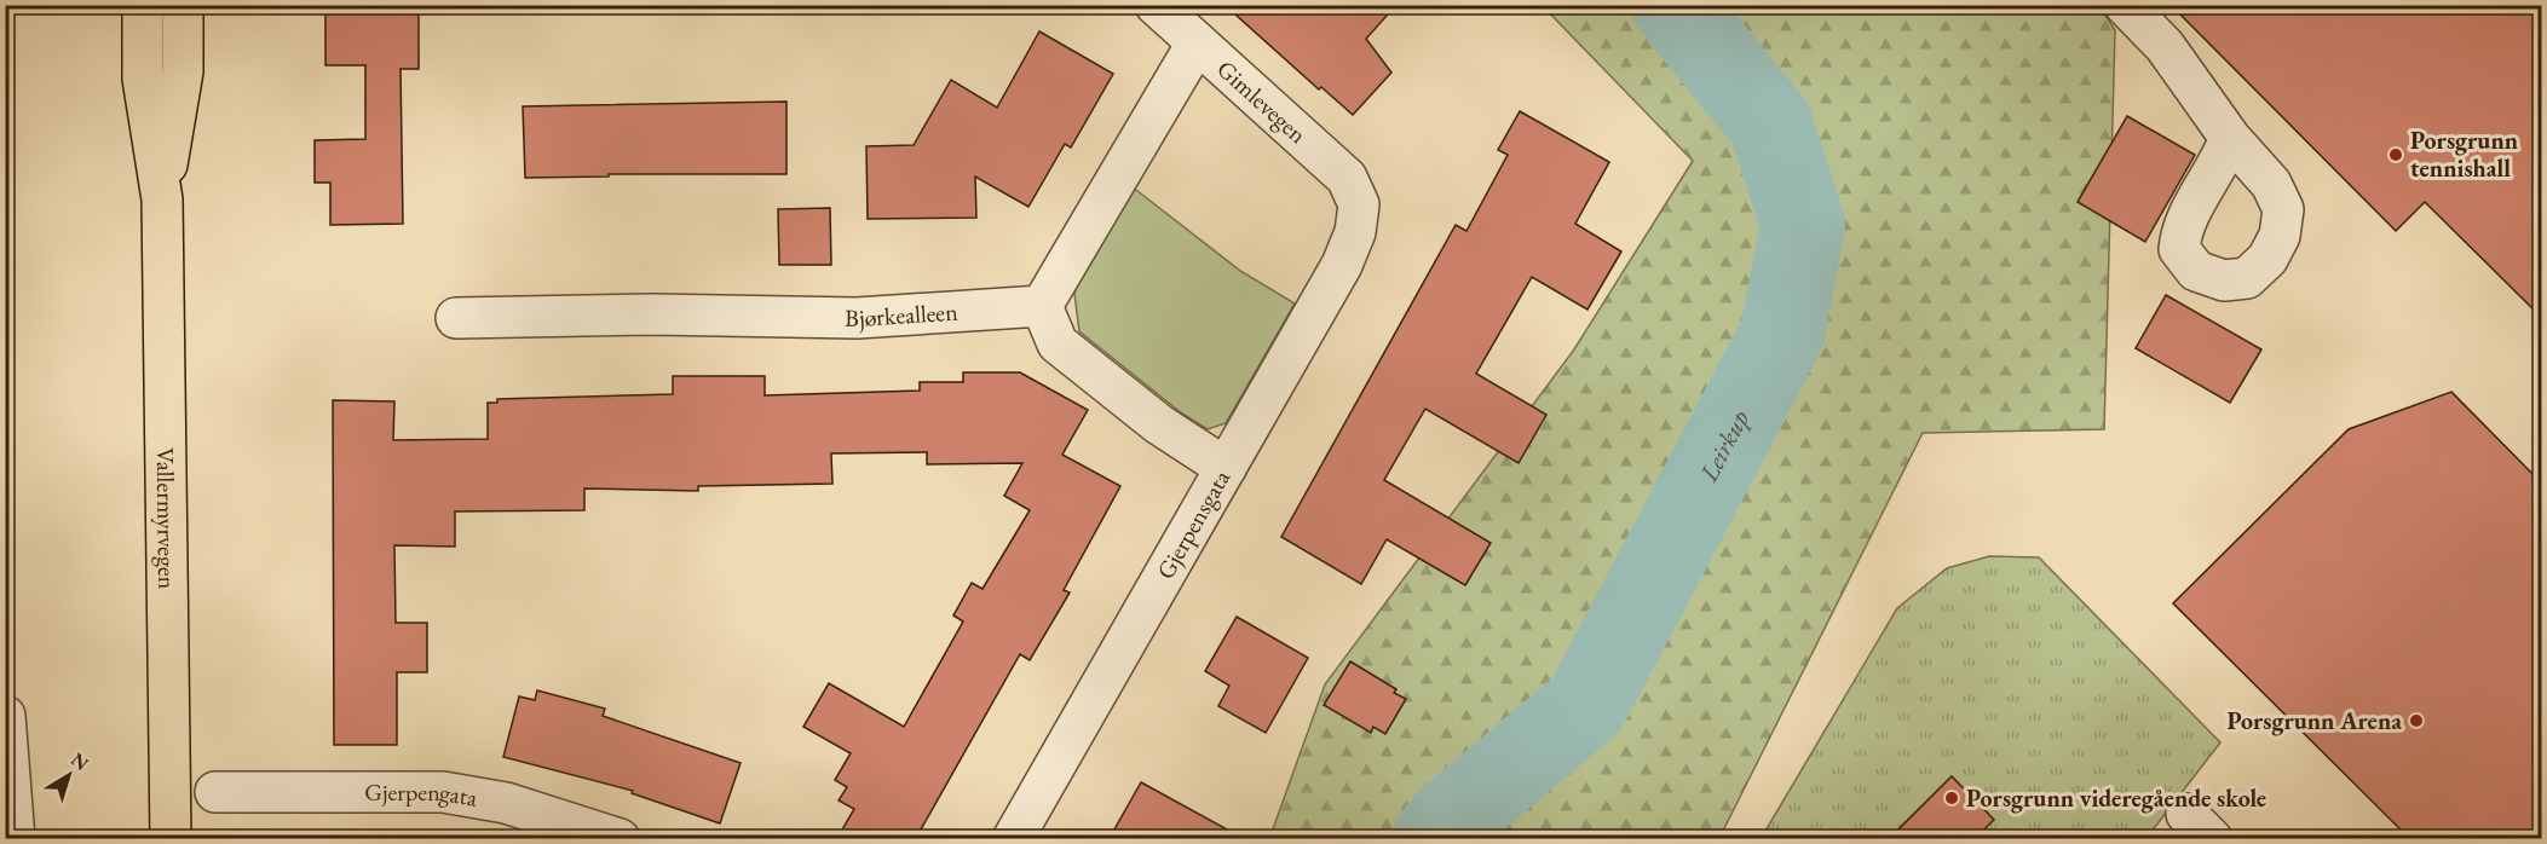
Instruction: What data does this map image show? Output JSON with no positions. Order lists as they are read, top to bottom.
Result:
{
  "streets": {
    "main road": ["Vallermyrvegen"],
    "street": [
      "Gimlevegen",
      "Bjørkealleen",
      "Gjerpensgata",
      "Gjerpengata"
    ]
  },
  "crossings": [
    ["Gimlevegen", "Gjerpensgata"]
  ],
  "water": ["Leirkup"],
  "places": ["Porsgrunn tennishall", "Porsgrunn Arena", "Porsgrunn videregående skole"],
  "north": "top right"
}
